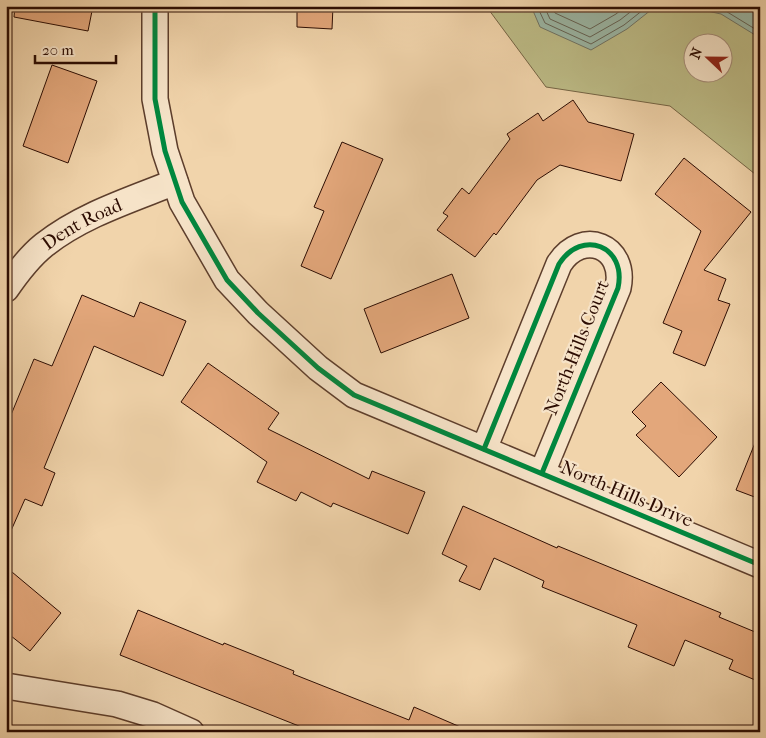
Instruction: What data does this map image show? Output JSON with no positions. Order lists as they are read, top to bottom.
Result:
{
  "streets": {
    "street": ["Dent Road", "North Hills Court", "North Hills Drive"]
  },
  "crossings": [
    ["Dent Road", "North Hills Drive"],
    ["North Hills Court", "North Hills Drive"]
  ],
  "scale_bar": "20 m",
  "north": "left"
}
